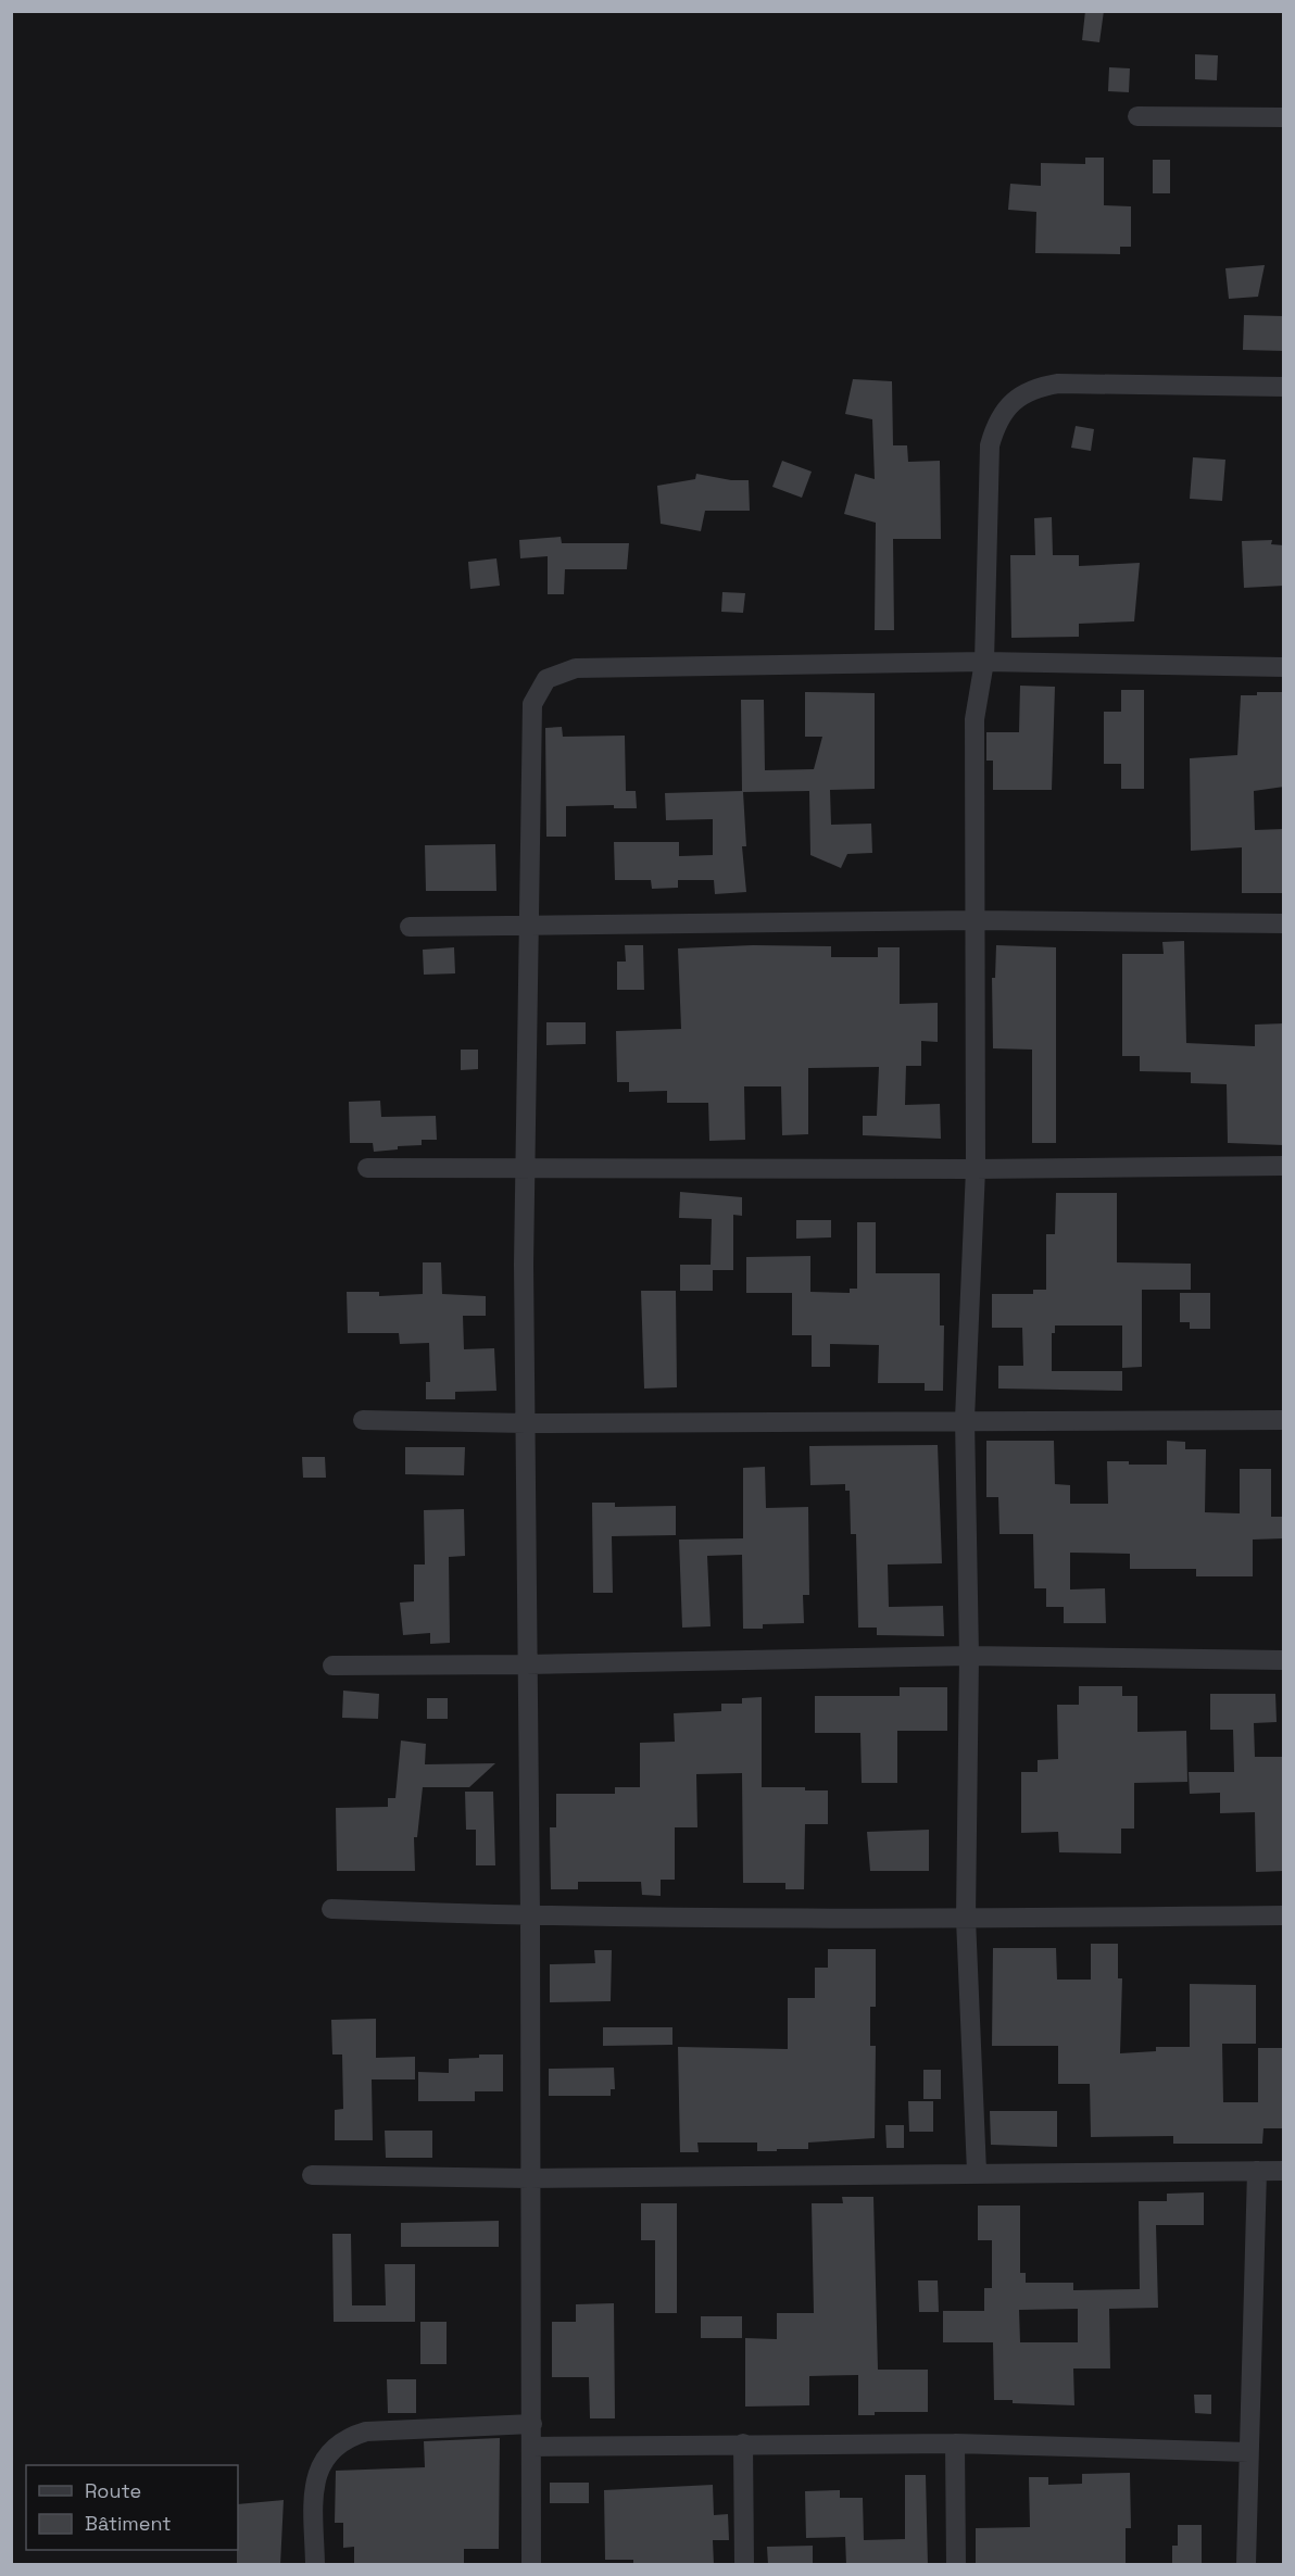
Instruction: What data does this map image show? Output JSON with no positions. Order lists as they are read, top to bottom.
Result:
{
  "legend": ["Route", "Bâtiment"]
}
